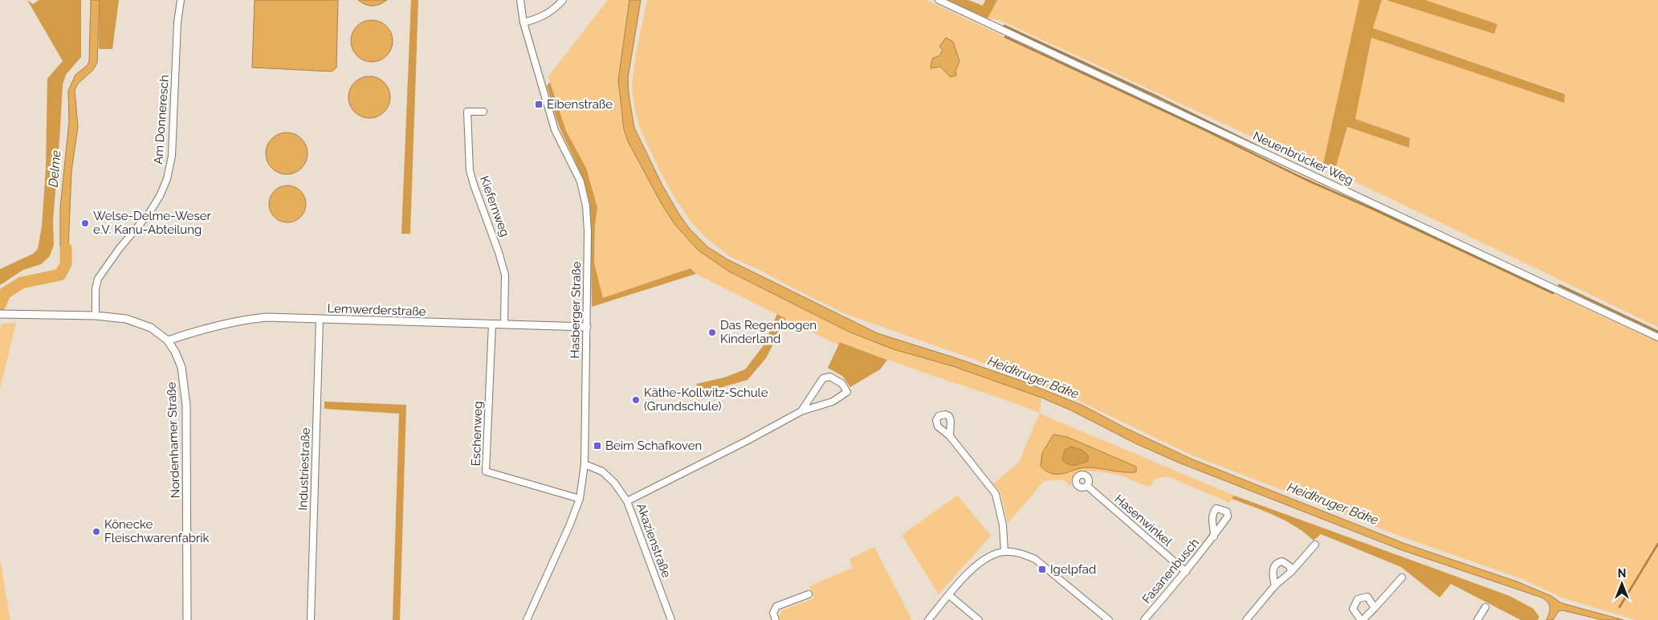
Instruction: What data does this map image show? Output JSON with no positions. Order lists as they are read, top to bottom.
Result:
{
  "streets": {
    "street": [
      "Am Donneresch",
      "Neuenbrücker Weg",
      "Kiefernweg",
      "Lemwerderstraße",
      "Hasberger Straße",
      "Eschenweg",
      "Nordenhamer Straße",
      "Industriestraße",
      "Hasenwinkel",
      "Akazienstraße",
      "Fasanenbusch"
    ]
  },
  "crossings": [
    ["Am Donneresch", "Nordenhamer Straße"],
    ["Kiefernweg", "Lemwerderstraße"],
    ["Lemwerderstraße", "Hasberger Straße"],
    ["Lemwerderstraße", "Eschenweg"],
    ["Lemwerderstraße", "Nordenhamer Straße"],
    ["Lemwerderstraße", "Industriestraße"],
    ["Hasberger Straße", "Eschenweg"],
    ["Hasberger Straße", "Akazienstraße"],
    ["Hasenwinkel", "Fasanenbusch"]
  ],
  "water": ["Delme", "Heidkruger Bäke"],
  "places": {
    "transit": ["Eibenstraße", "Beim Schafkoven", "Igelpfad"],
    "other": [
      "Welse-Delme-Weser e.V. Kanu-Abteilung",
      "Das Regenbogen Kinderland",
      "Käthe-Kollwitz-Schule (Grundschule)",
      "Könecke Fleischwarenfabrik"
    ]
  },
  "north": "top"
}
